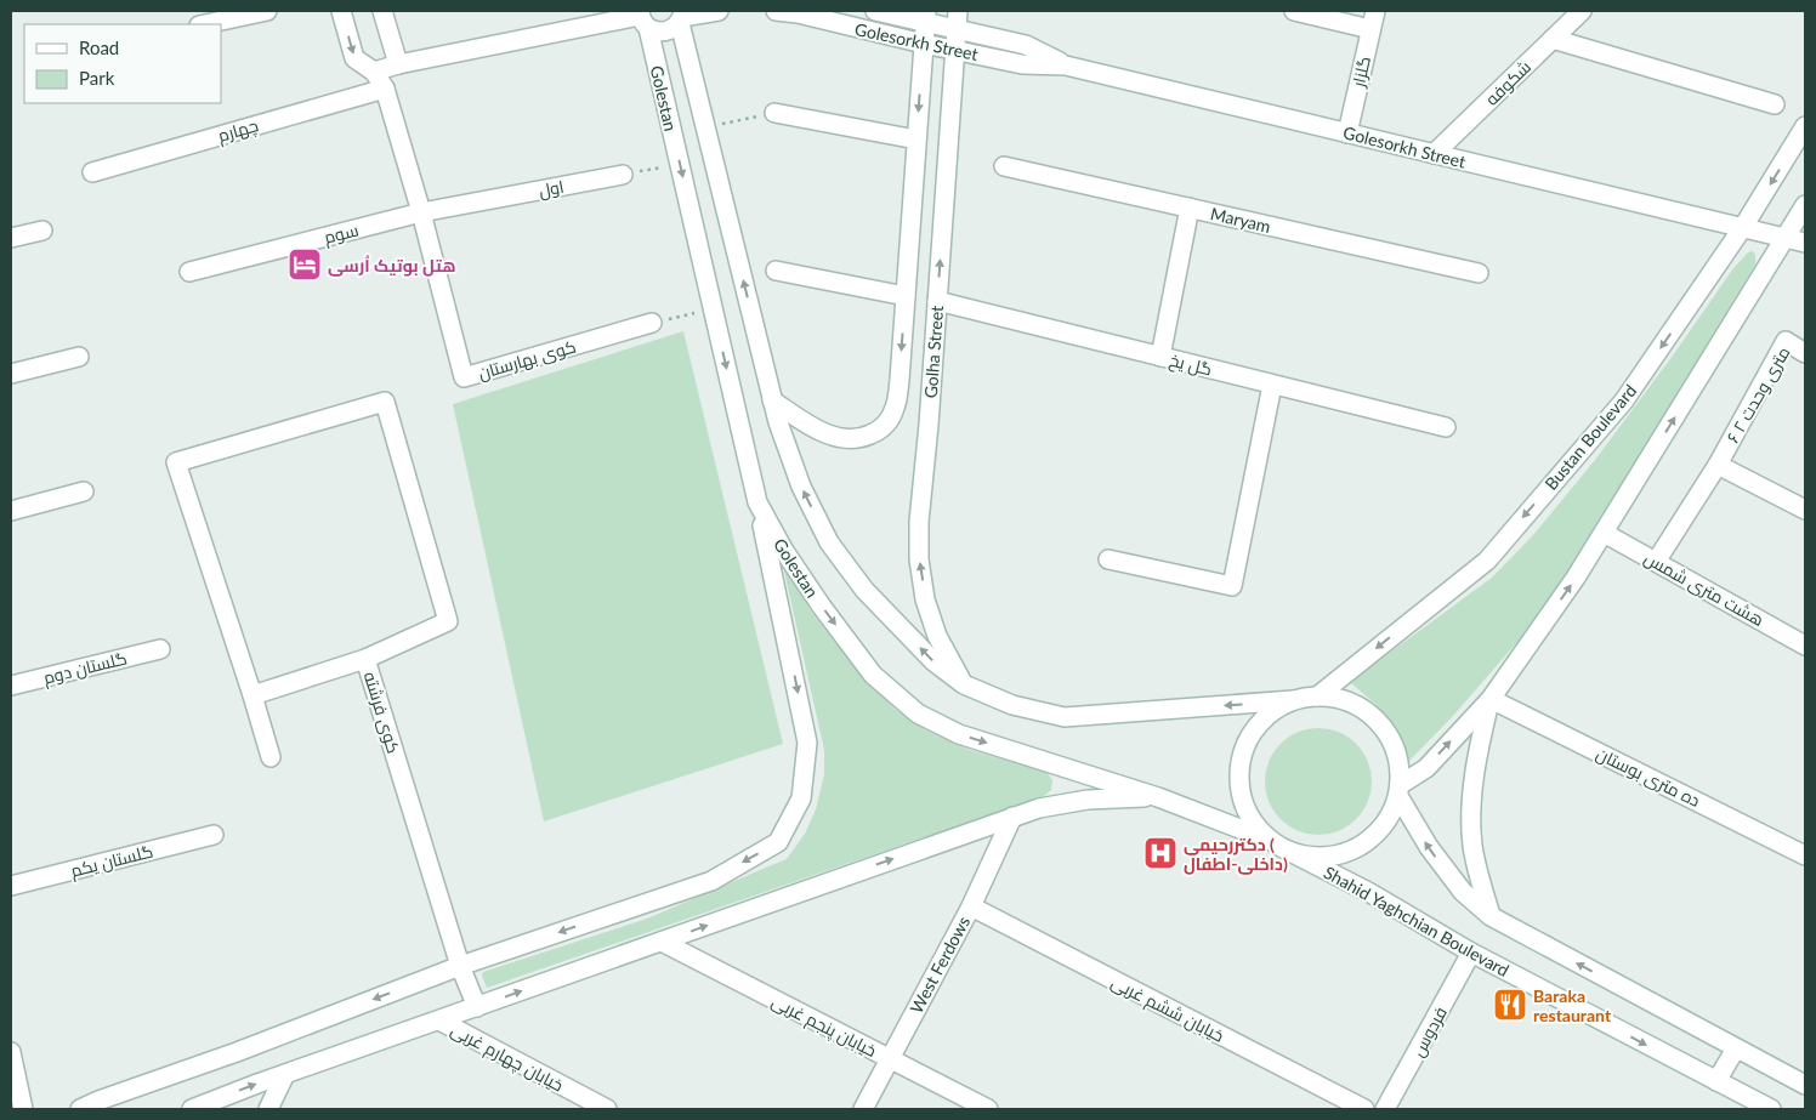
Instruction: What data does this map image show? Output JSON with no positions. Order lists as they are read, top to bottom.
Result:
{
  "streets": {
    "main road": [
      "Golesorkh Street",
      "گلزار",
      "شکوفه",
      "Golestan",
      "چهارم",
      "اول",
      "Maryam",
      "سوم",
      "Golha Street",
      "کوی بهارستان",
      "گل یخ",
      "۶ متری وحدت ۲",
      "Bustan Boulevard",
      "هشت متری شمس",
      "گلستان دوم",
      "کوی فرشته",
      "ده متری بوستان",
      "گلستان یکم",
      "Shahid Yaghchian Boulevard",
      "West Ferdows",
      "خیابان ششم غربی",
      "خیابان پنجم غربی",
      "فردوس",
      "خیابان چهارم غربی"
    ]
  },
  "crossings": [
    ["Golesorkh Street", "گلزار"],
    ["Golesorkh Street", "شکوفه"],
    ["Golesorkh Street", "Golha Street"],
    ["Golesorkh Street", "Bustan Boulevard"],
    ["Golestan", "Golha Street"],
    ["Golestan", "Bustan Boulevard"],
    ["Golestan", "Shahid Yaghchian Boulevard"],
    ["چهارم", "کوی بهارستان"],
    ["اول", "سوم"],
    ["اول", "کوی بهارستان"],
    ["سوم", "کوی بهارستان"],
    ["Golha Street", "گل یخ"],
    ["Bustan Boulevard", "Shahid Yaghchian Boulevard"],
    ["Shahid Yaghchian Boulevard", "فردوس"],
    ["West Ferdows", "خیابان ششم غربی"],
    ["West Ferdows", "خیابان پنجم غربی"]
  ],
  "places": {
    "hotel": ["هتل بوتیک اُرسی"],
    "hospital": ["دکتررحیمی ( داخلی-اطفال)"],
    "restaurant": ["Baraka restaurant"]
  },
  "legend": ["Road", "Park"]
}
